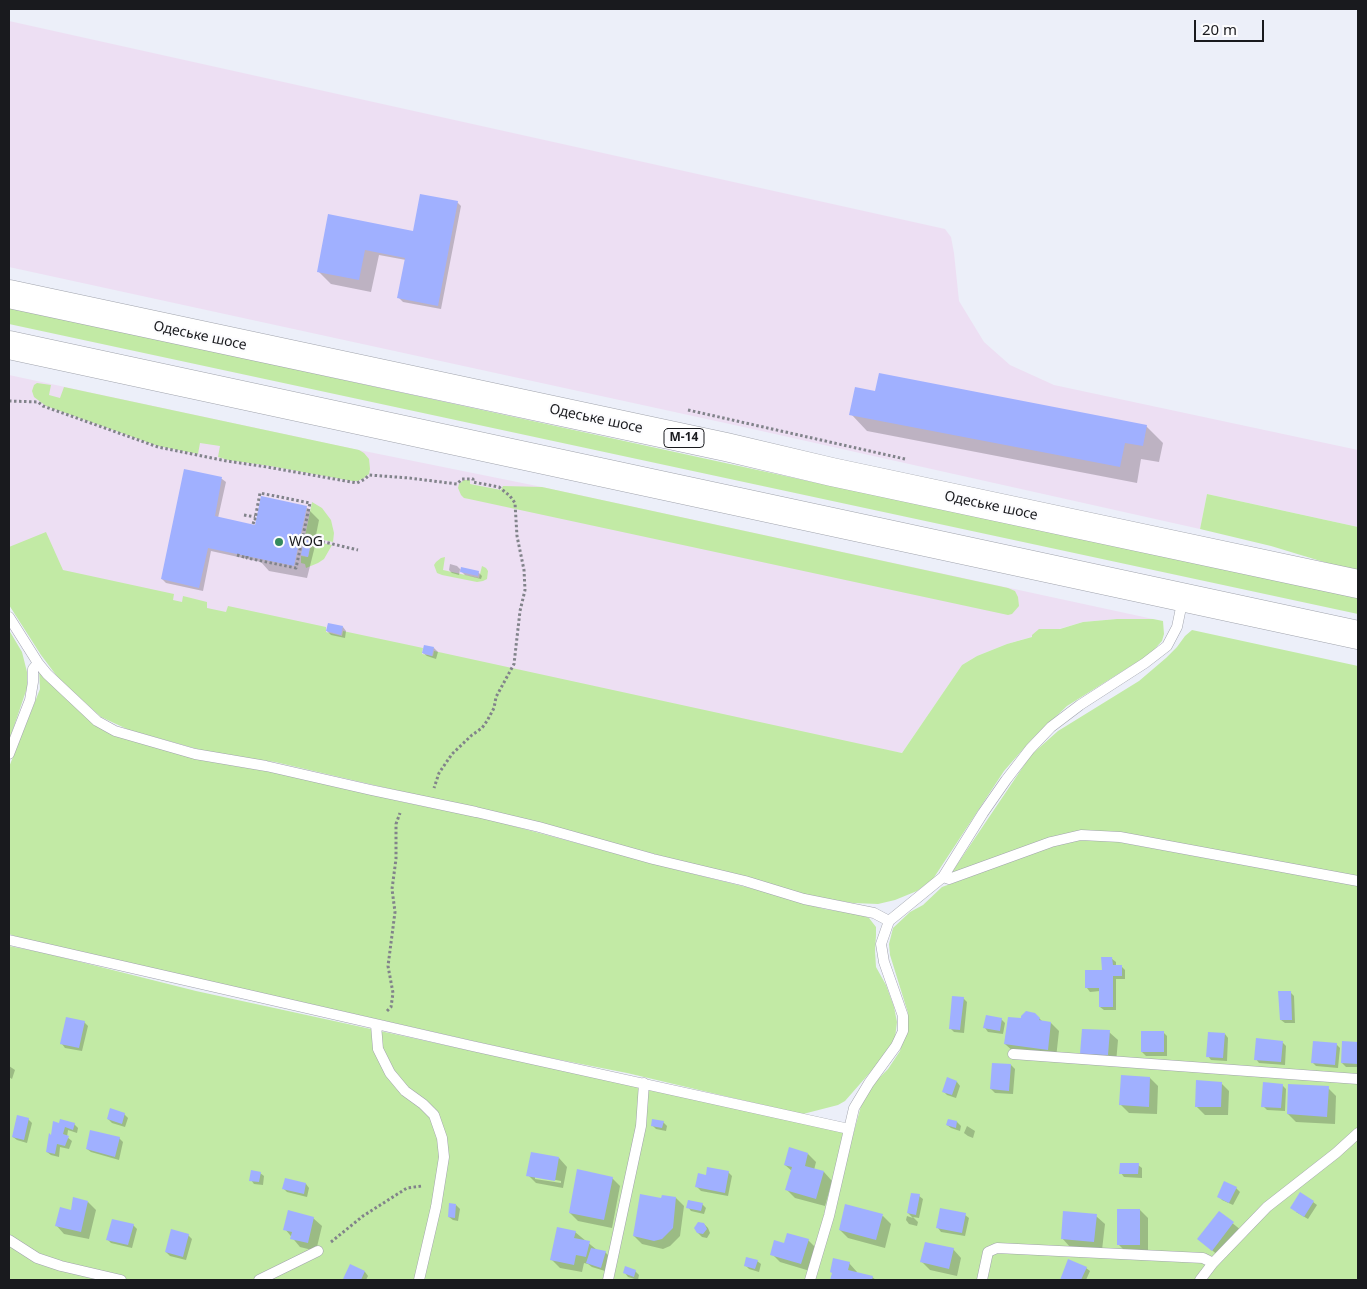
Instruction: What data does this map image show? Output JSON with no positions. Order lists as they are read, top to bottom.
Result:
{
  "streets": {
    "highway": ["Одеське шосе", "М-14"]
  },
  "places": ["WOG"],
  "scale_bar": "20 m"
}
